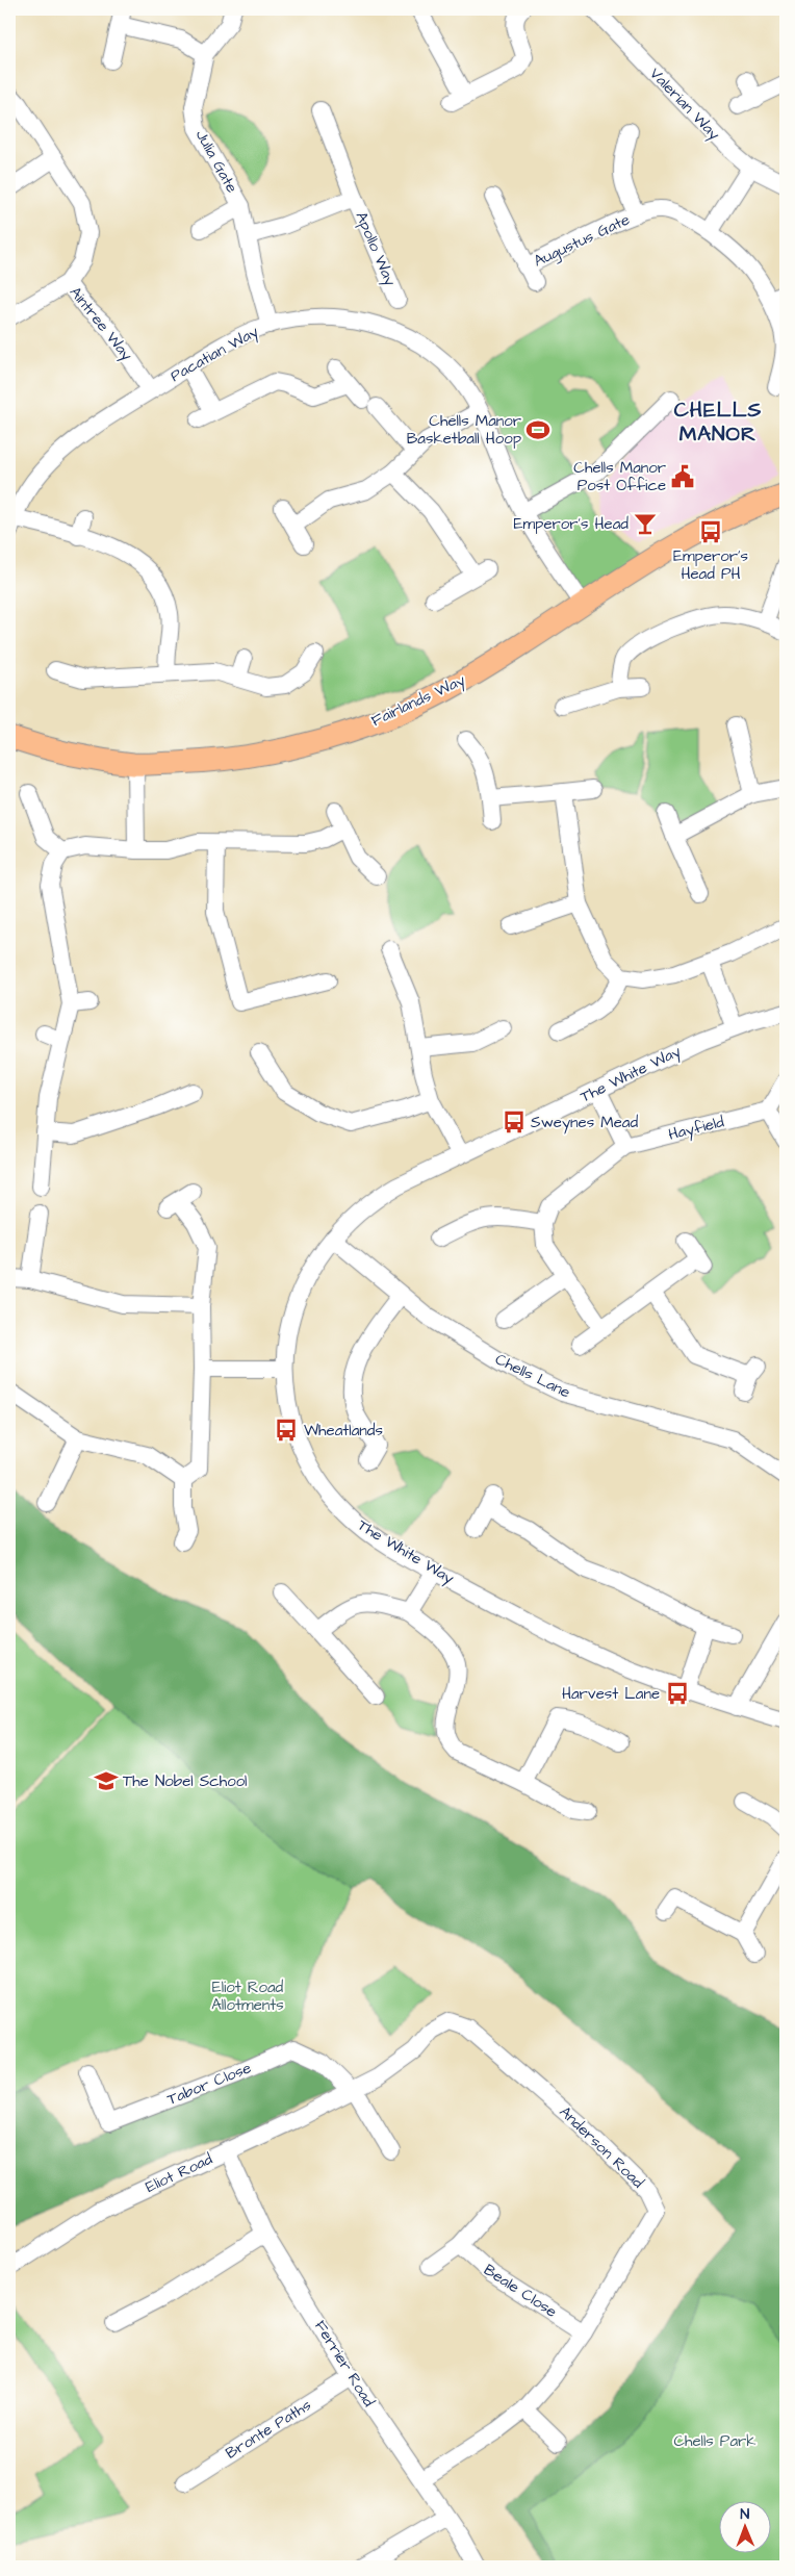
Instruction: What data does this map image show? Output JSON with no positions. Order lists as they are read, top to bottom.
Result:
{
  "streets": {
    "main road": ["Fairlands Way"],
    "street": [
      "Valerian Way",
      "Julia Gate",
      "Augustus Gate",
      "Apollo Way",
      "Aintree Way",
      "Pacatian Way",
      "The White Way",
      "Hayfield",
      "Chells Lane",
      "Tabor Close",
      "Anderson Road",
      "Eliot Road",
      "Beale Close",
      "Ferrier Road",
      "Bronte Paths"
    ]
  },
  "crossings": [
    ["Julia Gate", "Apollo Way"],
    ["Julia Gate", "Pacatian Way"],
    ["Aintree Way", "Pacatian Way"],
    ["Pacatian Way", "Fairlands Way"],
    ["The White Way", "Chells Lane"],
    ["Tabor Close", "Eliot Road"],
    ["Anderson Road", "Eliot Road"],
    ["Anderson Road", "Beale Close"],
    ["Anderson Road", "Ferrier Road"],
    ["Eliot Road", "Ferrier Road"],
    ["Ferrier Road", "Bronte Paths"]
  ],
  "districts": ["CHELLS MANOR"],
  "parks": ["Eliot Road Allotments", "Chells Park"],
  "places": {
    "sports": ["Chells Manor Basketball Hoop"],
    "public building": ["Chells Manor Post Office"],
    "bar": ["Emperor's Head"],
    "bus stop": [
      "Emperor's Head PH",
      "Sweynes Mead",
      "Wheatlands",
      "Harvest Lane"
    ],
    "school or university": ["The Nobel School"]
  },
  "north": "top"
}
